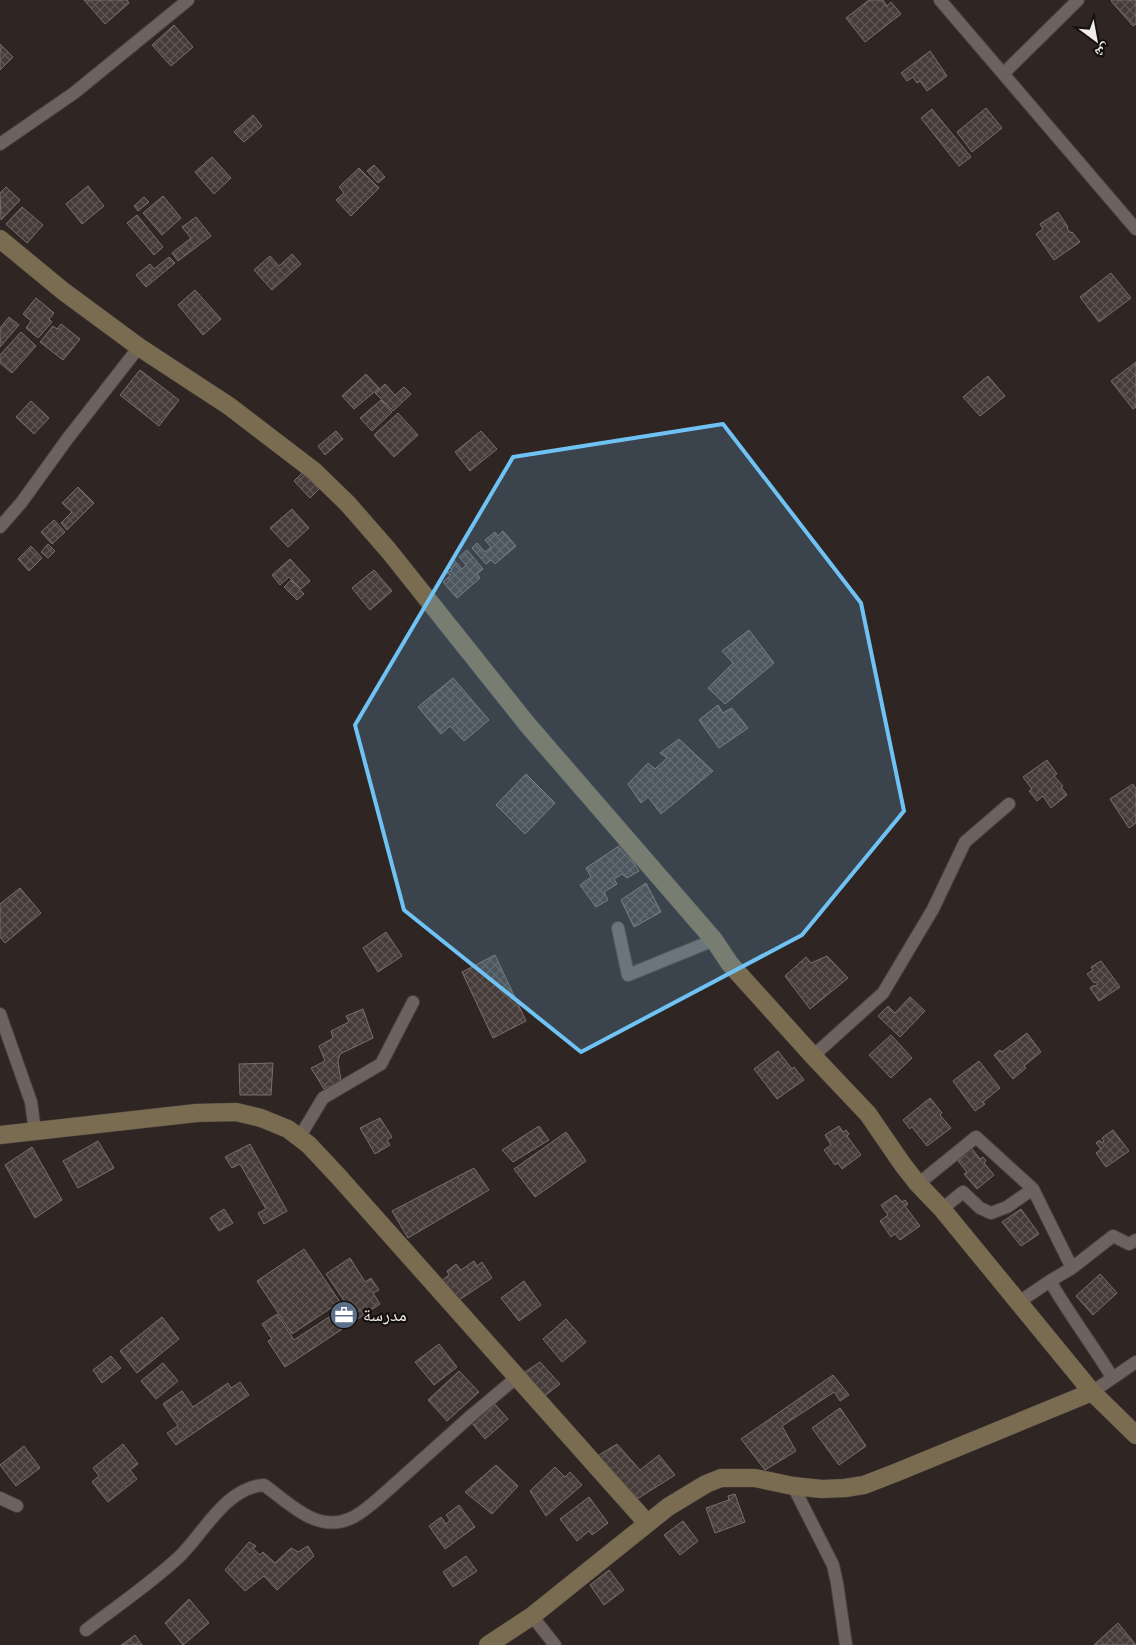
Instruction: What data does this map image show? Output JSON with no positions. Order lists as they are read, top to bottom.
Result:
{
  "places": {
    "office": ["مدرسة"]
  },
  "north": "bottom right"
}
